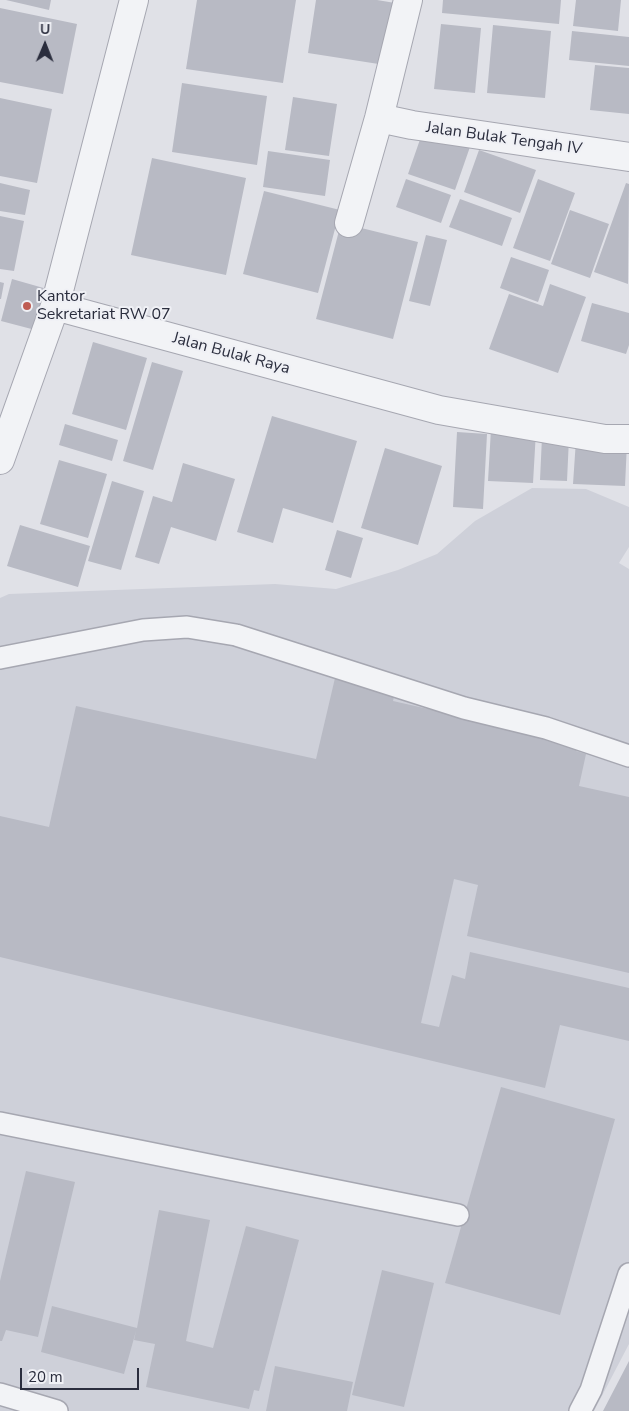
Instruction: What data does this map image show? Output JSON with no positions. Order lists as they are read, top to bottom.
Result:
{
  "streets": {
    "street": ["Jalan Bulak Tengah IV", "Jalan Bulak Raya"]
  },
  "places": ["Kantor Sekretariat RW 07"],
  "scale_bar": "20 m",
  "north": "top"
}
